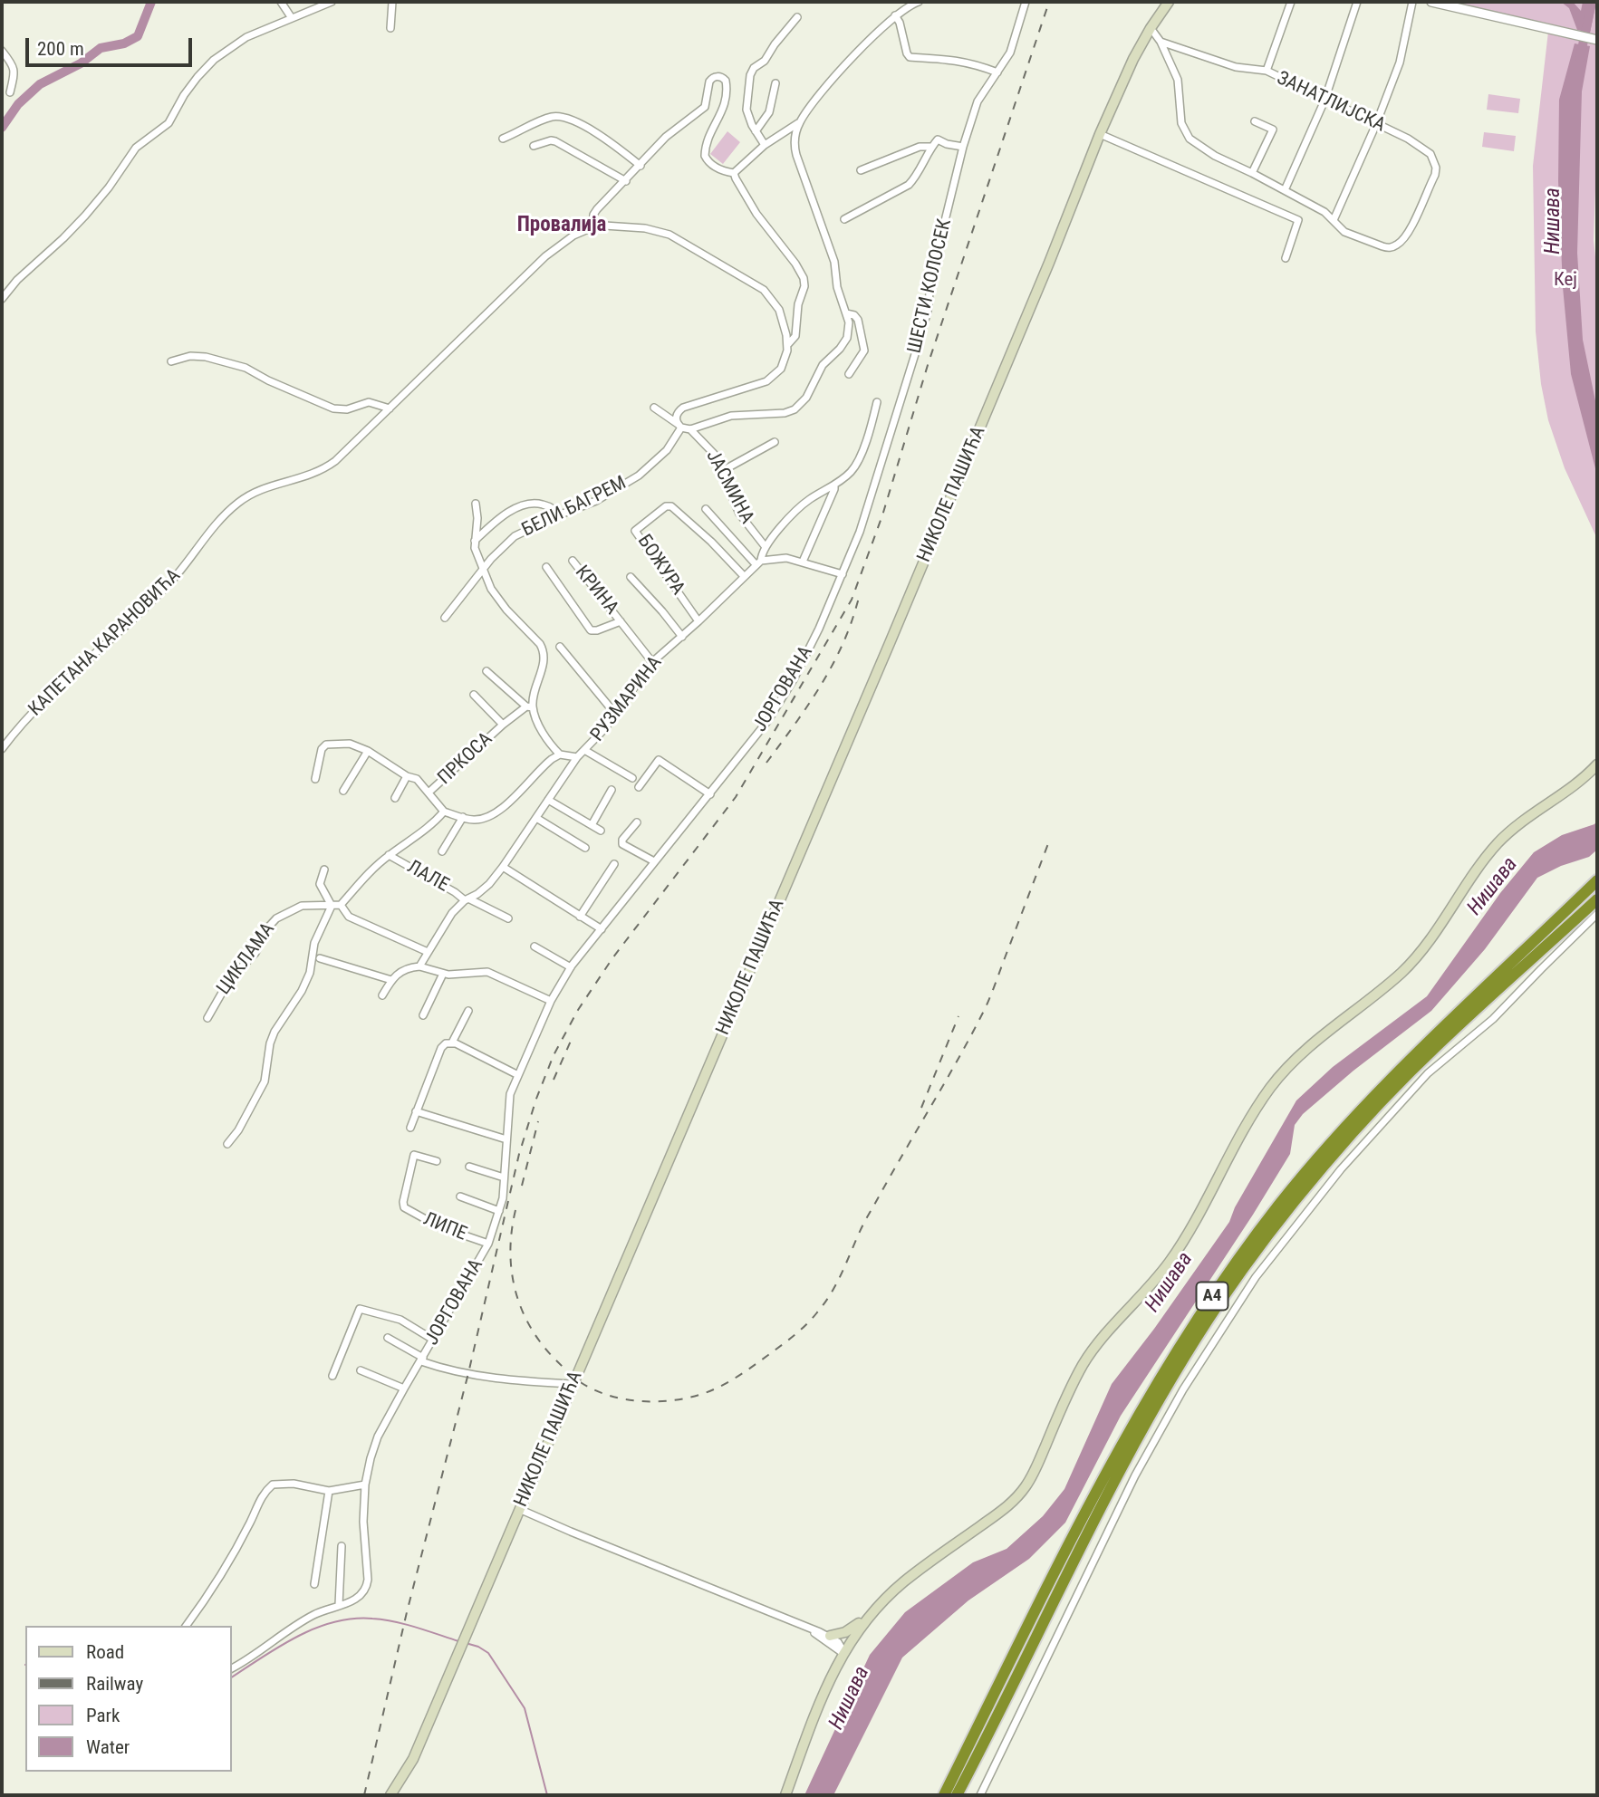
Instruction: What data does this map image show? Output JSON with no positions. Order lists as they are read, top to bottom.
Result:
{
  "streets": {
    "highway": ["A4"],
    "main road": ["НИКОЛЕ ПАШИЋА"],
    "street": [
      "ЗАНАТЛИЈСКА",
      "ШЕСТИ КОЛОСЕК",
      "ЈАСМИНА",
      "БЕЛИ БАГРЕМ",
      "БОЖУРА",
      "КРИНА",
      "КАПЕТАНА КАРАНОВИЋА",
      "ЈОРГОВАНА",
      "РУЗМАРИНА",
      "ПРКОСА",
      "ЛАЛЕ",
      "ЦИКЛАМА",
      "ЛИПЕ"
    ]
  },
  "crossings": [
    ["ШЕСТИ КОЛОСЕК", "ЈОРГОВАНА"],
    ["ЈАСМИНА", "РУЗМАРИНА"],
    ["БОЖУРА", "РУЗМАРИНА"],
    ["КРИНА", "РУЗМАРИНА"],
    ["ЈОРГОВАНА", "ЛИПЕ"],
    ["РУЗМАРИНА", "ЛАЛЕ"]
  ],
  "districts": ["Провалија"],
  "water": ["Нишава"],
  "parks": ["Кеј"],
  "legend": [
    "Road",
    "Railway",
    "Park",
    "Water"
  ],
  "scale_bar": "200 m"
}
